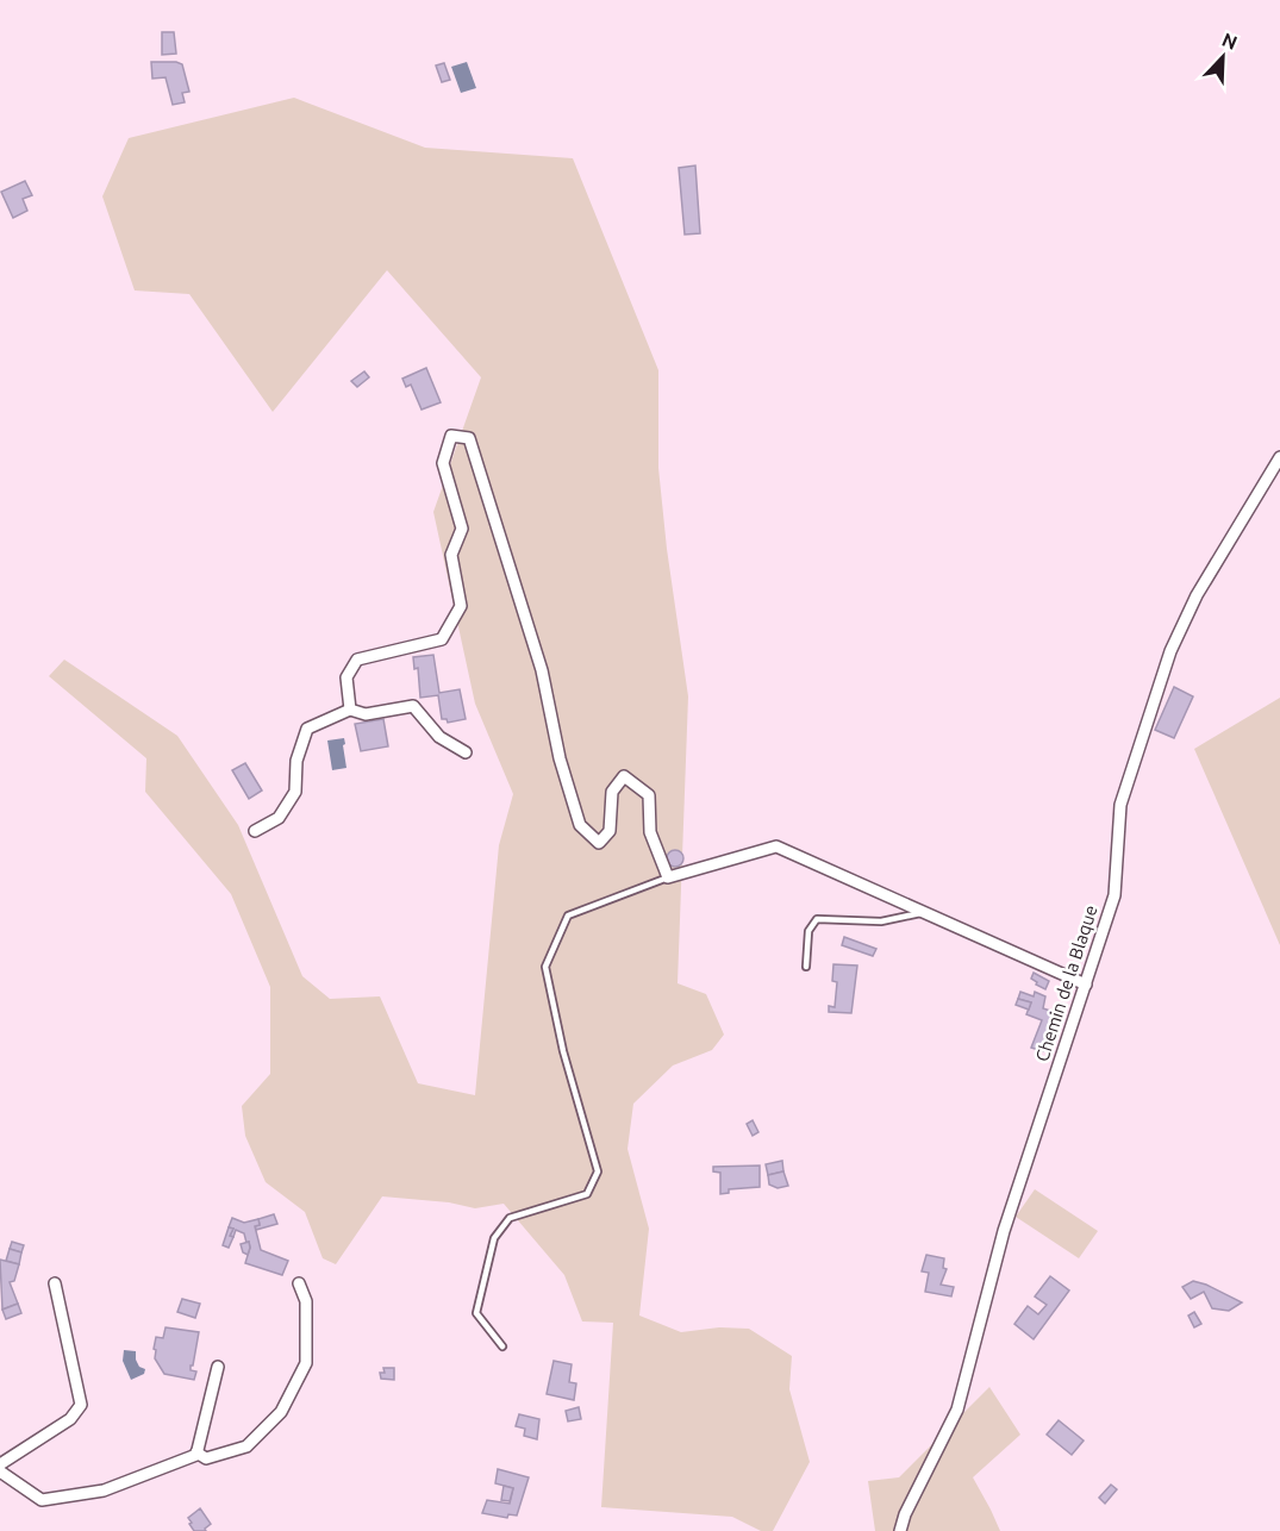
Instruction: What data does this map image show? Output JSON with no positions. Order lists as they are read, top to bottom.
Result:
{
  "streets": {
    "street": ["Chemin de la Blaque"]
  },
  "north": "top right"
}
